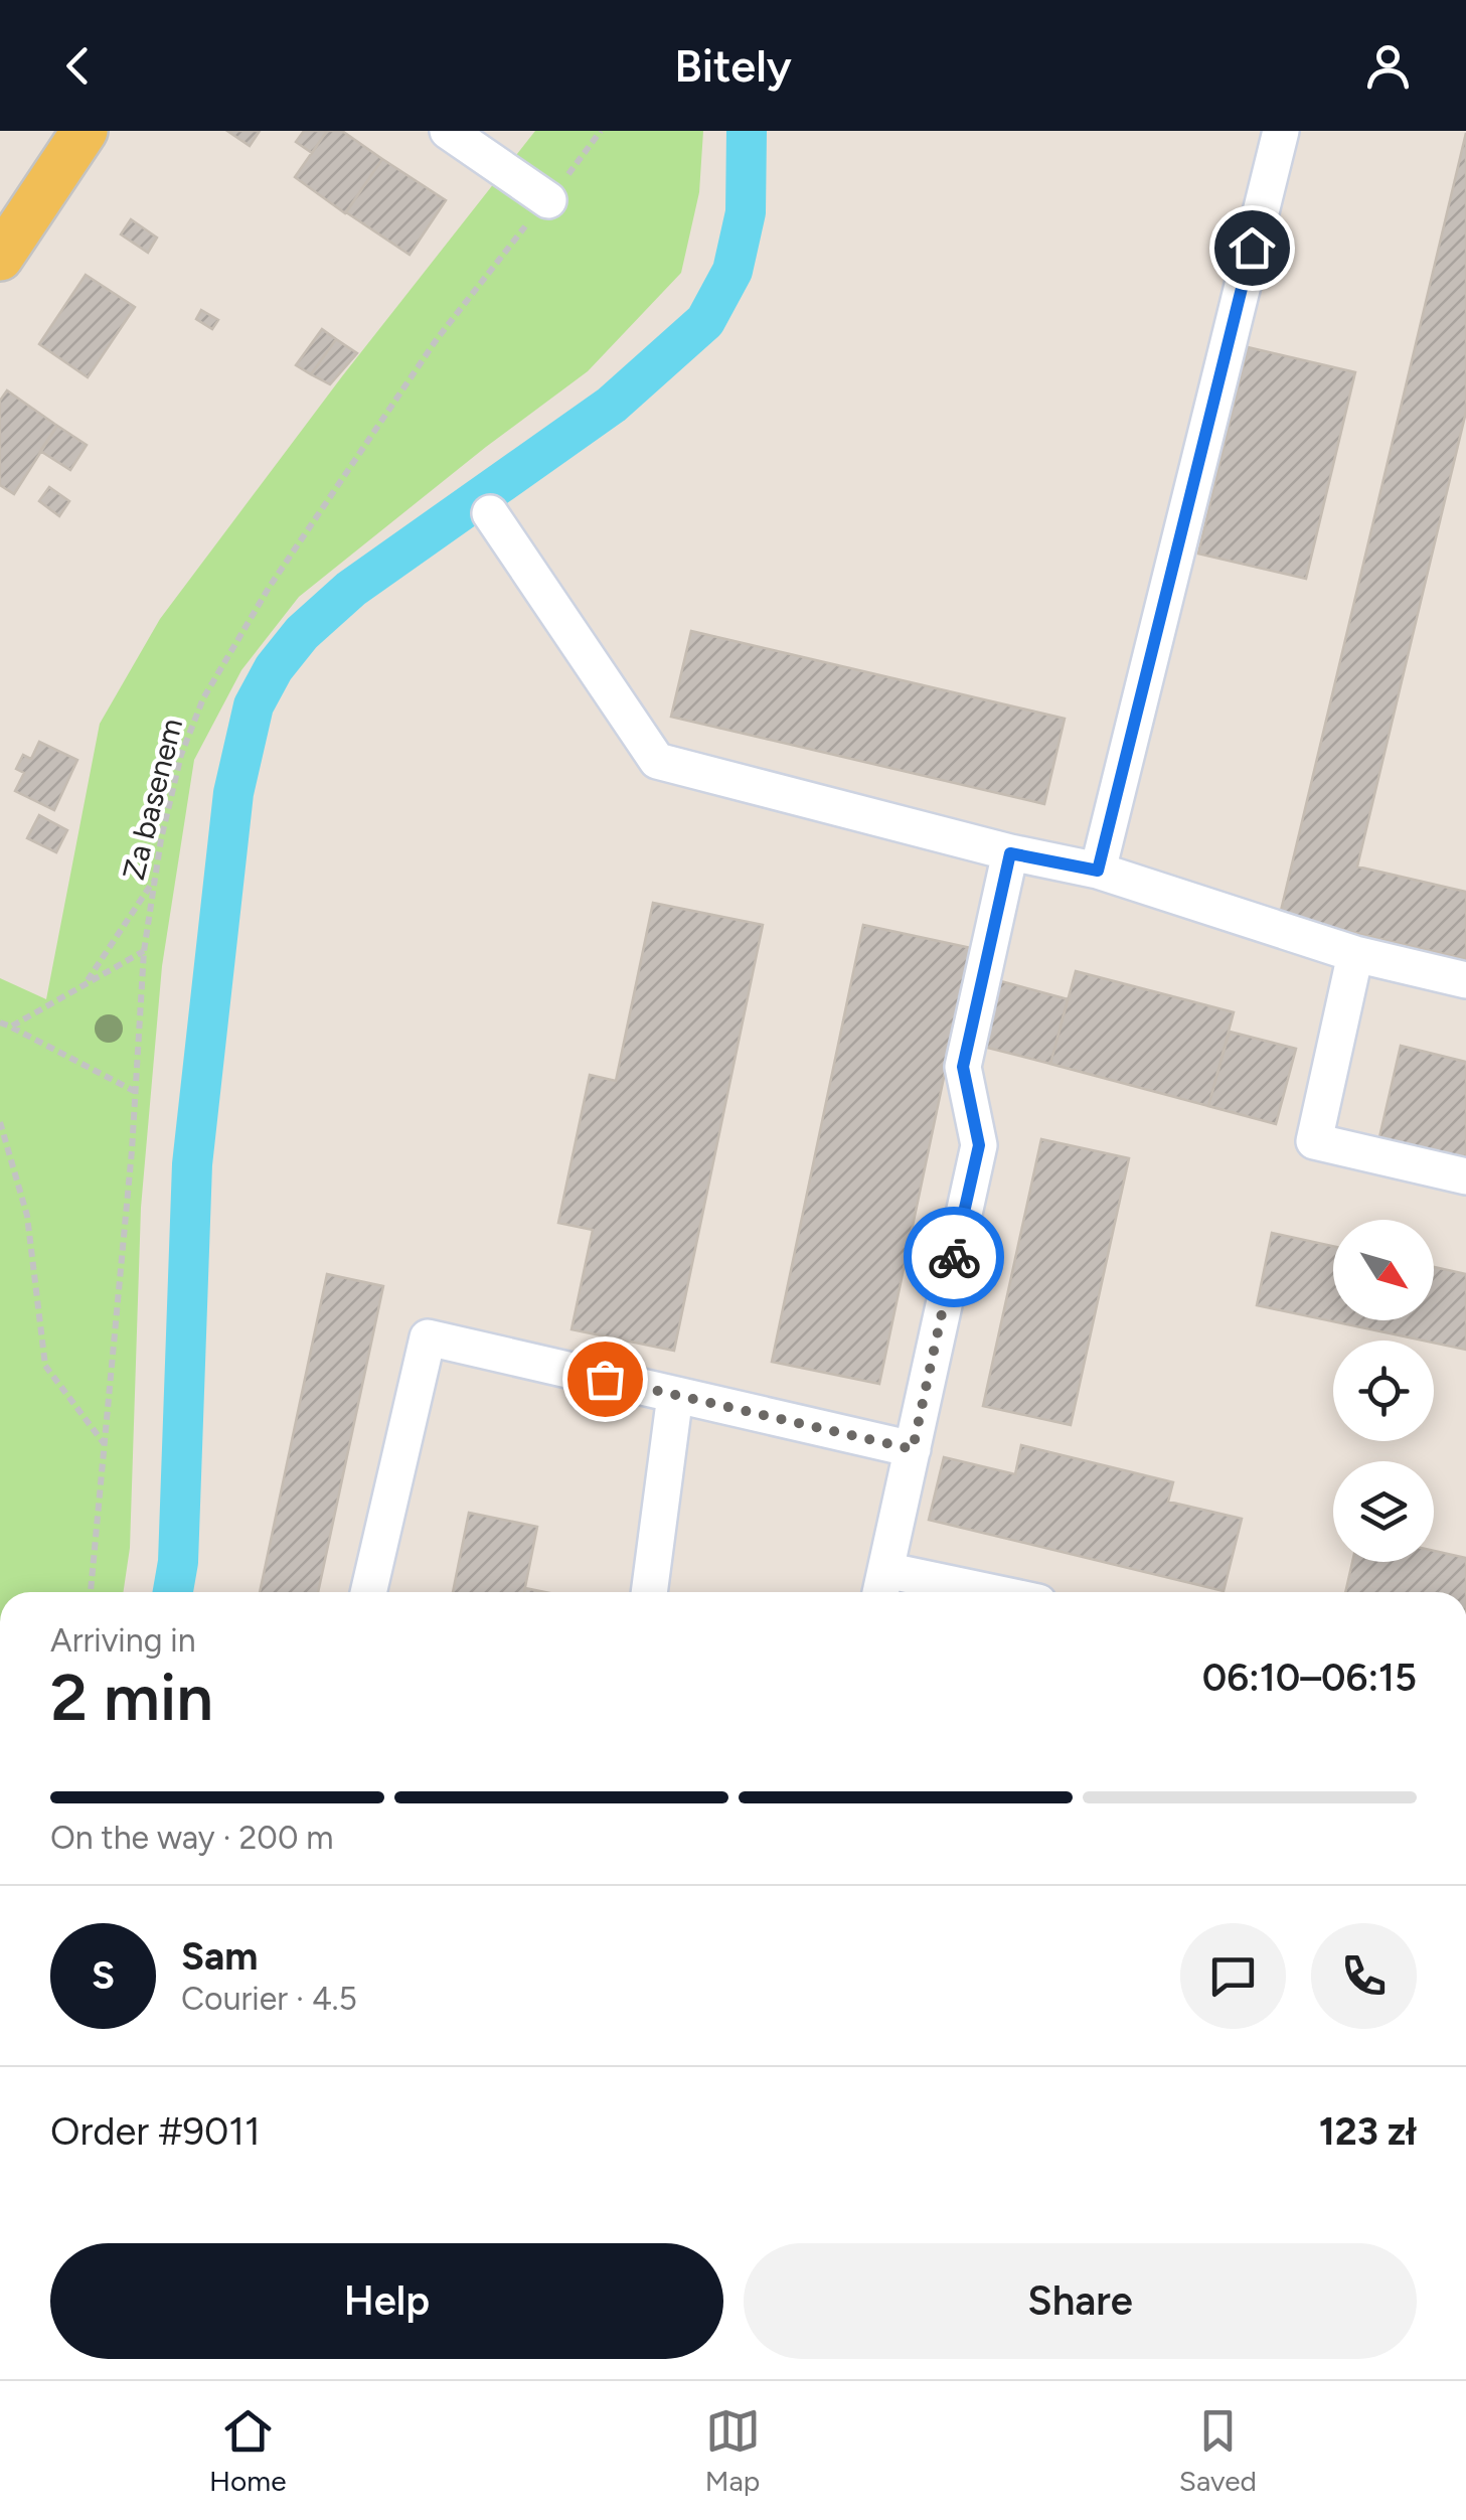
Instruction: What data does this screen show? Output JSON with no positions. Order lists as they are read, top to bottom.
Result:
{
  "streets": {
    "path": ["Za basenem"]
  },
  "north": "bottom right",
  "page": {
    "header": "Bitely",
    "heading": ["2 min", "Arriving in", "06:10–06:15"],
    "panel": [
      "Sam",
      "Courier · 4.5",
      "Order #9011",
      "123 zł"
    ],
    "bar": "On the way · 200 m",
    "round": "S",
    "buttons": ["Help", "Share"],
    "tabs": ["Home", "Map", "Saved"]
  }
}
